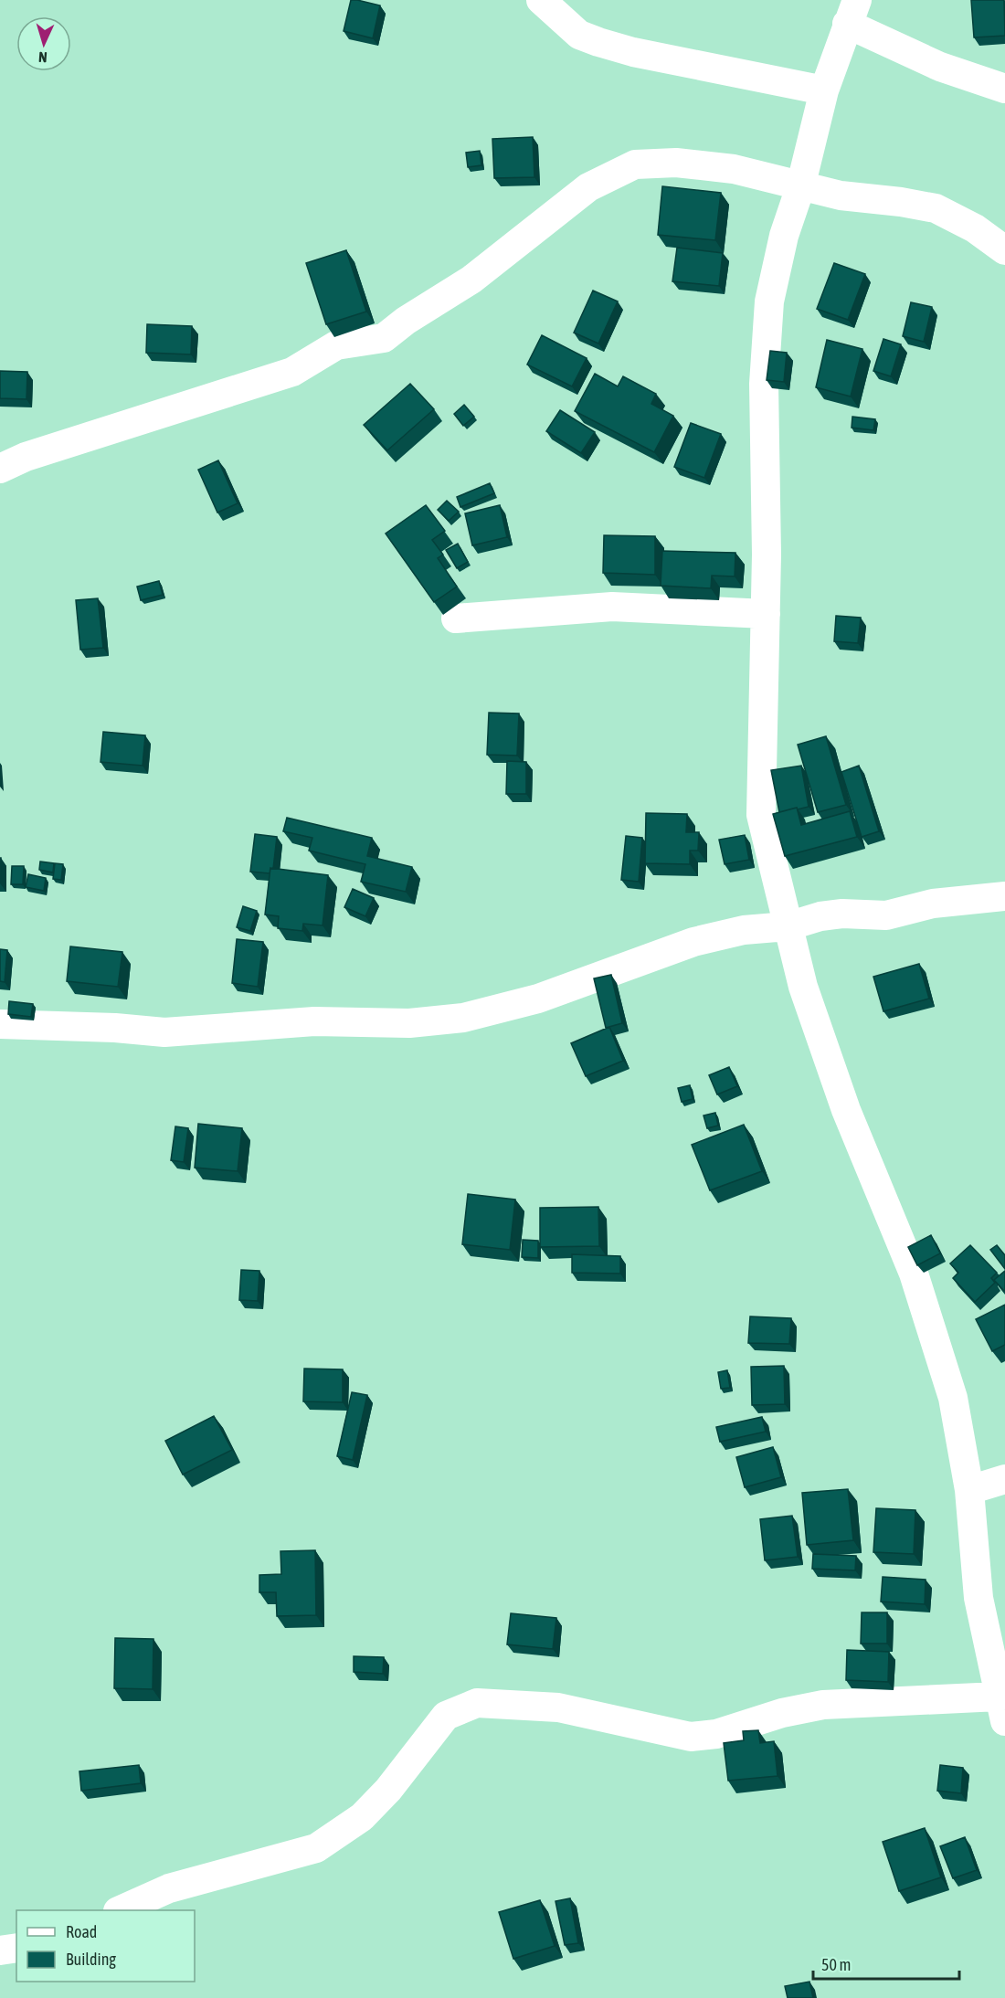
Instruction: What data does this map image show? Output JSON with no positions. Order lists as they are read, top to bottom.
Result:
{
  "legend": ["Road", "Building"],
  "scale_bar": "50 m",
  "north": "bottom"
}
